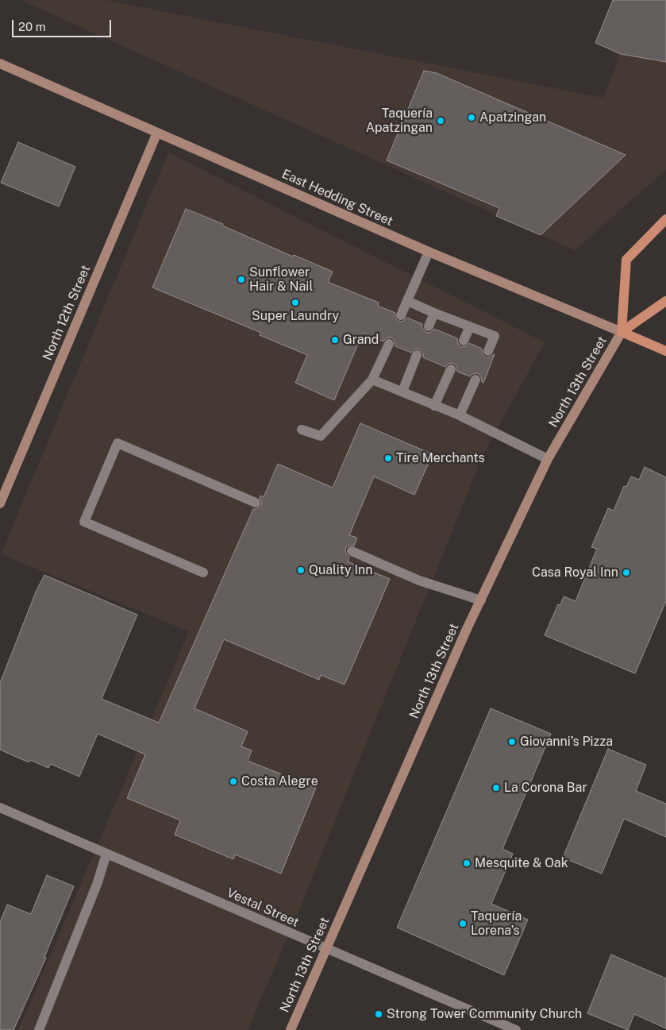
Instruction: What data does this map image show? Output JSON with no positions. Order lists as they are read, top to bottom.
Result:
{
  "streets": {
    "main road": ["East Hedding Street", "North 12th Street", "North 13th Street"],
    "street": ["Vestal Street"]
  },
  "crossings": [
    ["East Hedding Street", "North 12th Street"],
    ["East Hedding Street", "North 13th Street"],
    ["North 13th Street", "Vestal Street"]
  ],
  "places": [
    "Apatzingan",
    "Taquería Apatzingan",
    "Sunflower Hair & Nail",
    "Super Laundry",
    "Grand",
    "Tire Merchants",
    "Quality Inn",
    "Casa Royal Inn",
    "Giovanni’s Pizza",
    "Costa Alegre",
    "La Corona Bar",
    "Mesquite & Oak",
    "Taquería Lorena’s",
    "Strong Tower Community Church"
  ],
  "scale_bar": "20 m"
}
